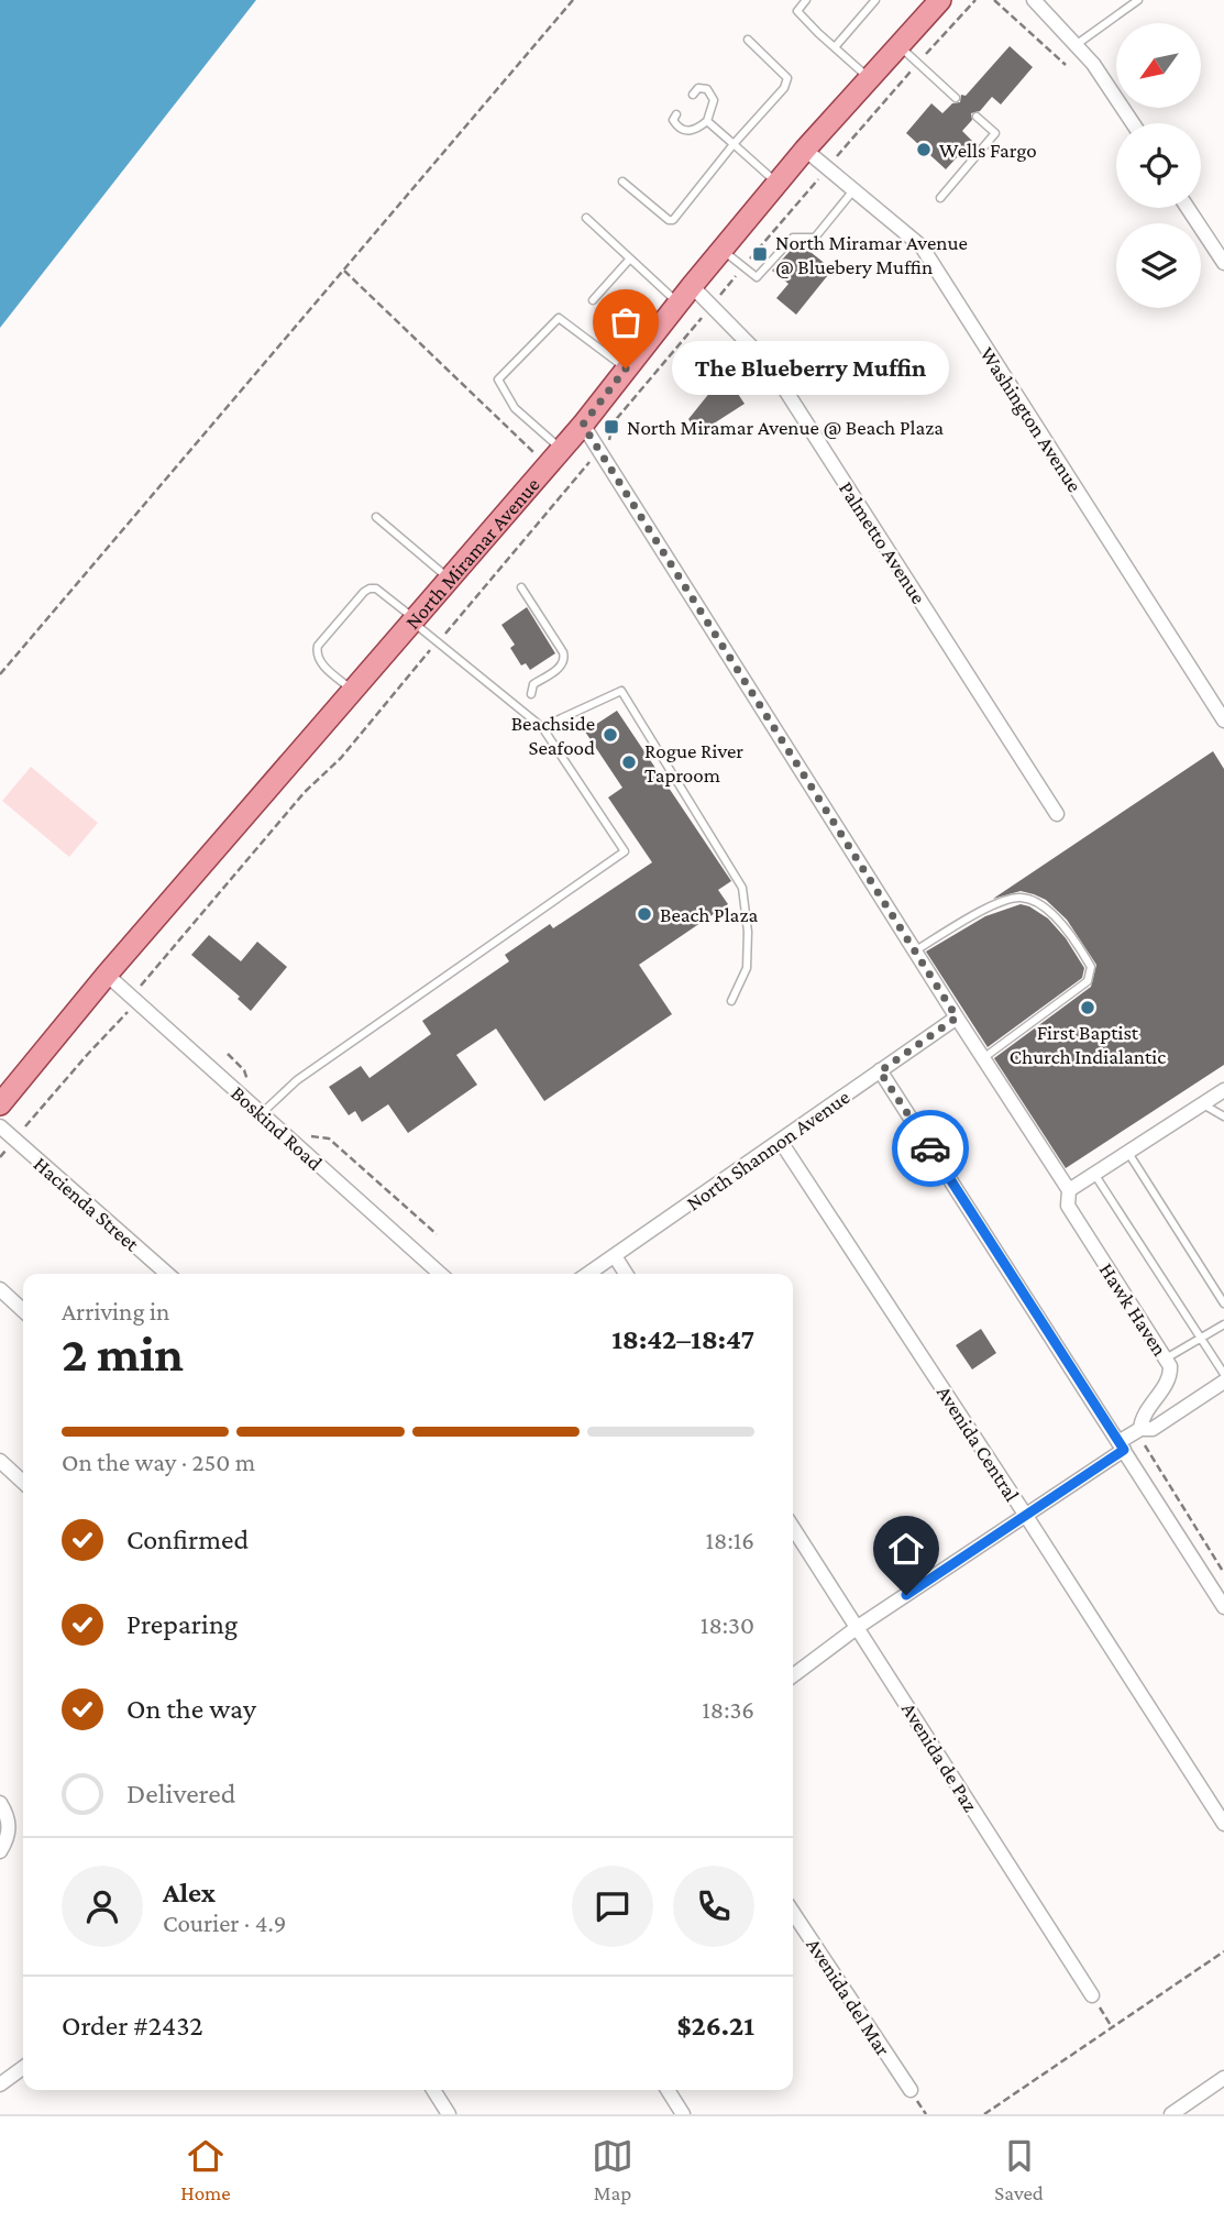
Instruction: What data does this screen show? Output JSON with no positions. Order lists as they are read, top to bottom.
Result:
{
  "streets": {
    "main road": ["North Miramar Avenue"],
    "street": [
      "Washington Avenue",
      "Palmetto Avenue",
      "Boskind Road",
      "North Shannon Avenue",
      "Hacienda Street",
      "Hawk Haven",
      "Avenida Central",
      "Avenida de Paz",
      "Avenida del Mar"
    ]
  },
  "crossings": [
    ["Washington Avenue", "North Miramar Avenue"],
    ["Palmetto Avenue", "North Miramar Avenue"],
    ["North Miramar Avenue", "Boskind Road"],
    ["North Miramar Avenue", "Hawk Haven"],
    ["North Shannon Avenue", "Hawk Haven"],
    ["North Shannon Avenue", "Avenida Central"]
  ],
  "places": {
    "other": [
      "Wells Fargo",
      "The Blueberry Muffin",
      "Beachside Seafood",
      "Rogue River Taproom",
      "Beach Plaza",
      "First Baptist Church Indialantic"
    ],
    "transit": ["North Miramar Avenue @ Bluebery Muffin", "North Miramar Avenue @ Beach Plaza"]
  },
  "north": "bottom left",
  "page": {
    "bubble": "The Blueberry Muffin",
    "heading": ["2 min", "Arriving in", "18:42–18:47"],
    "panel": [
      "Alex",
      "Courier · 4.9",
      "Order #2432",
      "$26.21"
    ],
    "bar": "On the way · 250 m",
    "list": [
      ["Confirmed", "18:16"],
      ["Preparing", "18:30"],
      ["On the way", "18:36"],
      "Delivered"
    ],
    "tabs": ["Home", "Map", "Saved"]
  }
}
